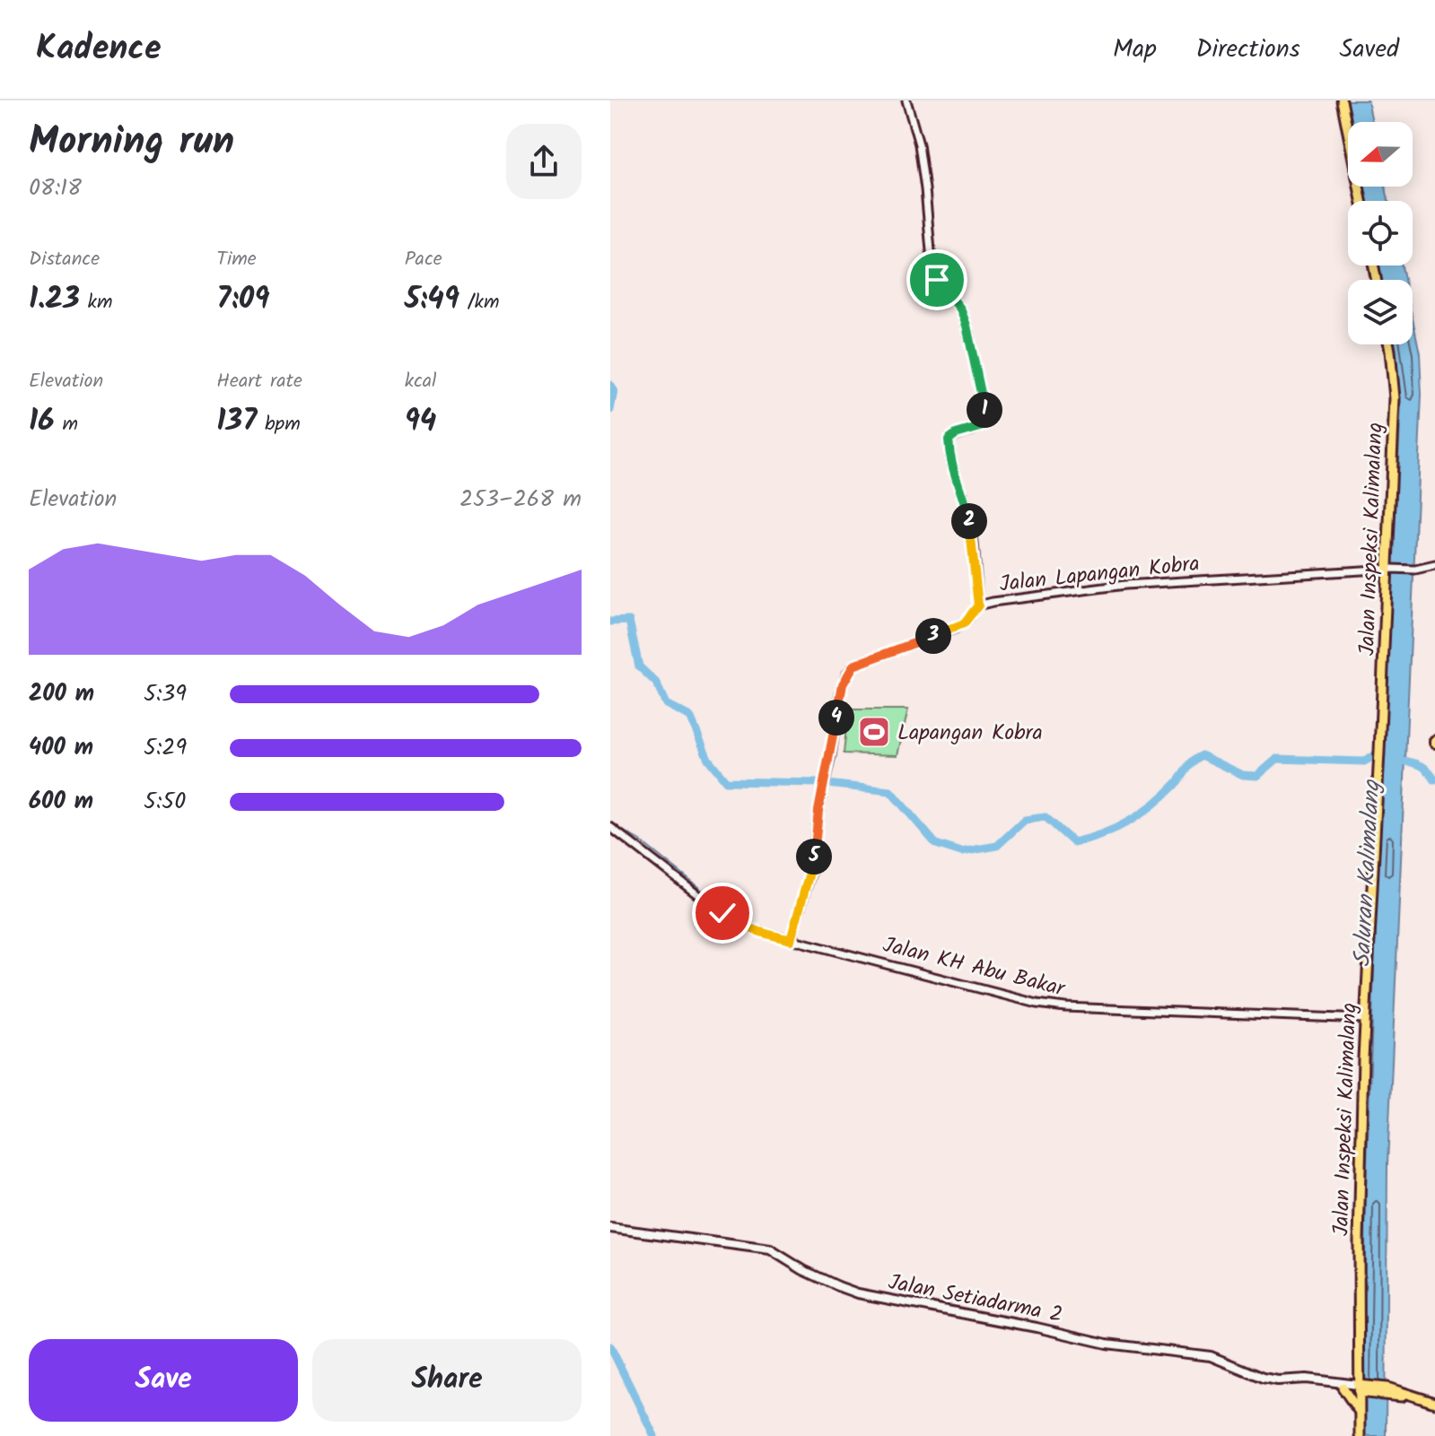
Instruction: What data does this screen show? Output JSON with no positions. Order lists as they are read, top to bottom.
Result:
{
  "streets": {
    "main road": ["Jalan Inspeksi Kalimalang", "Jalan Setiadarma 2"],
    "street": ["Jalan Lapangan Kobra", "Jalan KH Abu Bakar"]
  },
  "crossings": [
    ["Jalan Inspeksi Kalimalang", "Jalan Lapangan Kobra"],
    ["Jalan Inspeksi Kalimalang", "Jalan KH Abu Bakar"],
    ["Jalan Inspeksi Kalimalang", "Jalan Setiadarma 2"],
    ["Jalan Lapangan Kobra", "Jalan KH Abu Bakar"]
  ],
  "water": ["Saluran Kalimalang"],
  "places": {
    "sports": ["Lapangan Kobra"]
  },
  "north": "left",
  "page": {
    "header": "Kadence",
    "nav": ["Map", "Directions", "Saved"],
    "heading": ["Morning run", "08:18"],
    "stats": [
      ["Distance", "1.23 km"],
      ["Time", "7:09"],
      ["Pace", "5:49 /km"],
      ["Elevation", "16 m"],
      ["Heart rate", "137 bpm"],
      ["kcal", "94"]
    ],
    "pins": [
      "1",
      "2",
      "3",
      "4",
      "5"
    ],
    "chart": ["Elevation", "253–268 m"],
    "list": [
      {
        "name": "200 m",
        "note": "5:39"
      },
      {
        "name": "400 m",
        "note": "5:29"
      },
      {
        "name": "600 m",
        "note": "5:50"
      }
    ],
    "buttons": ["Save", "Share"]
  }
}
